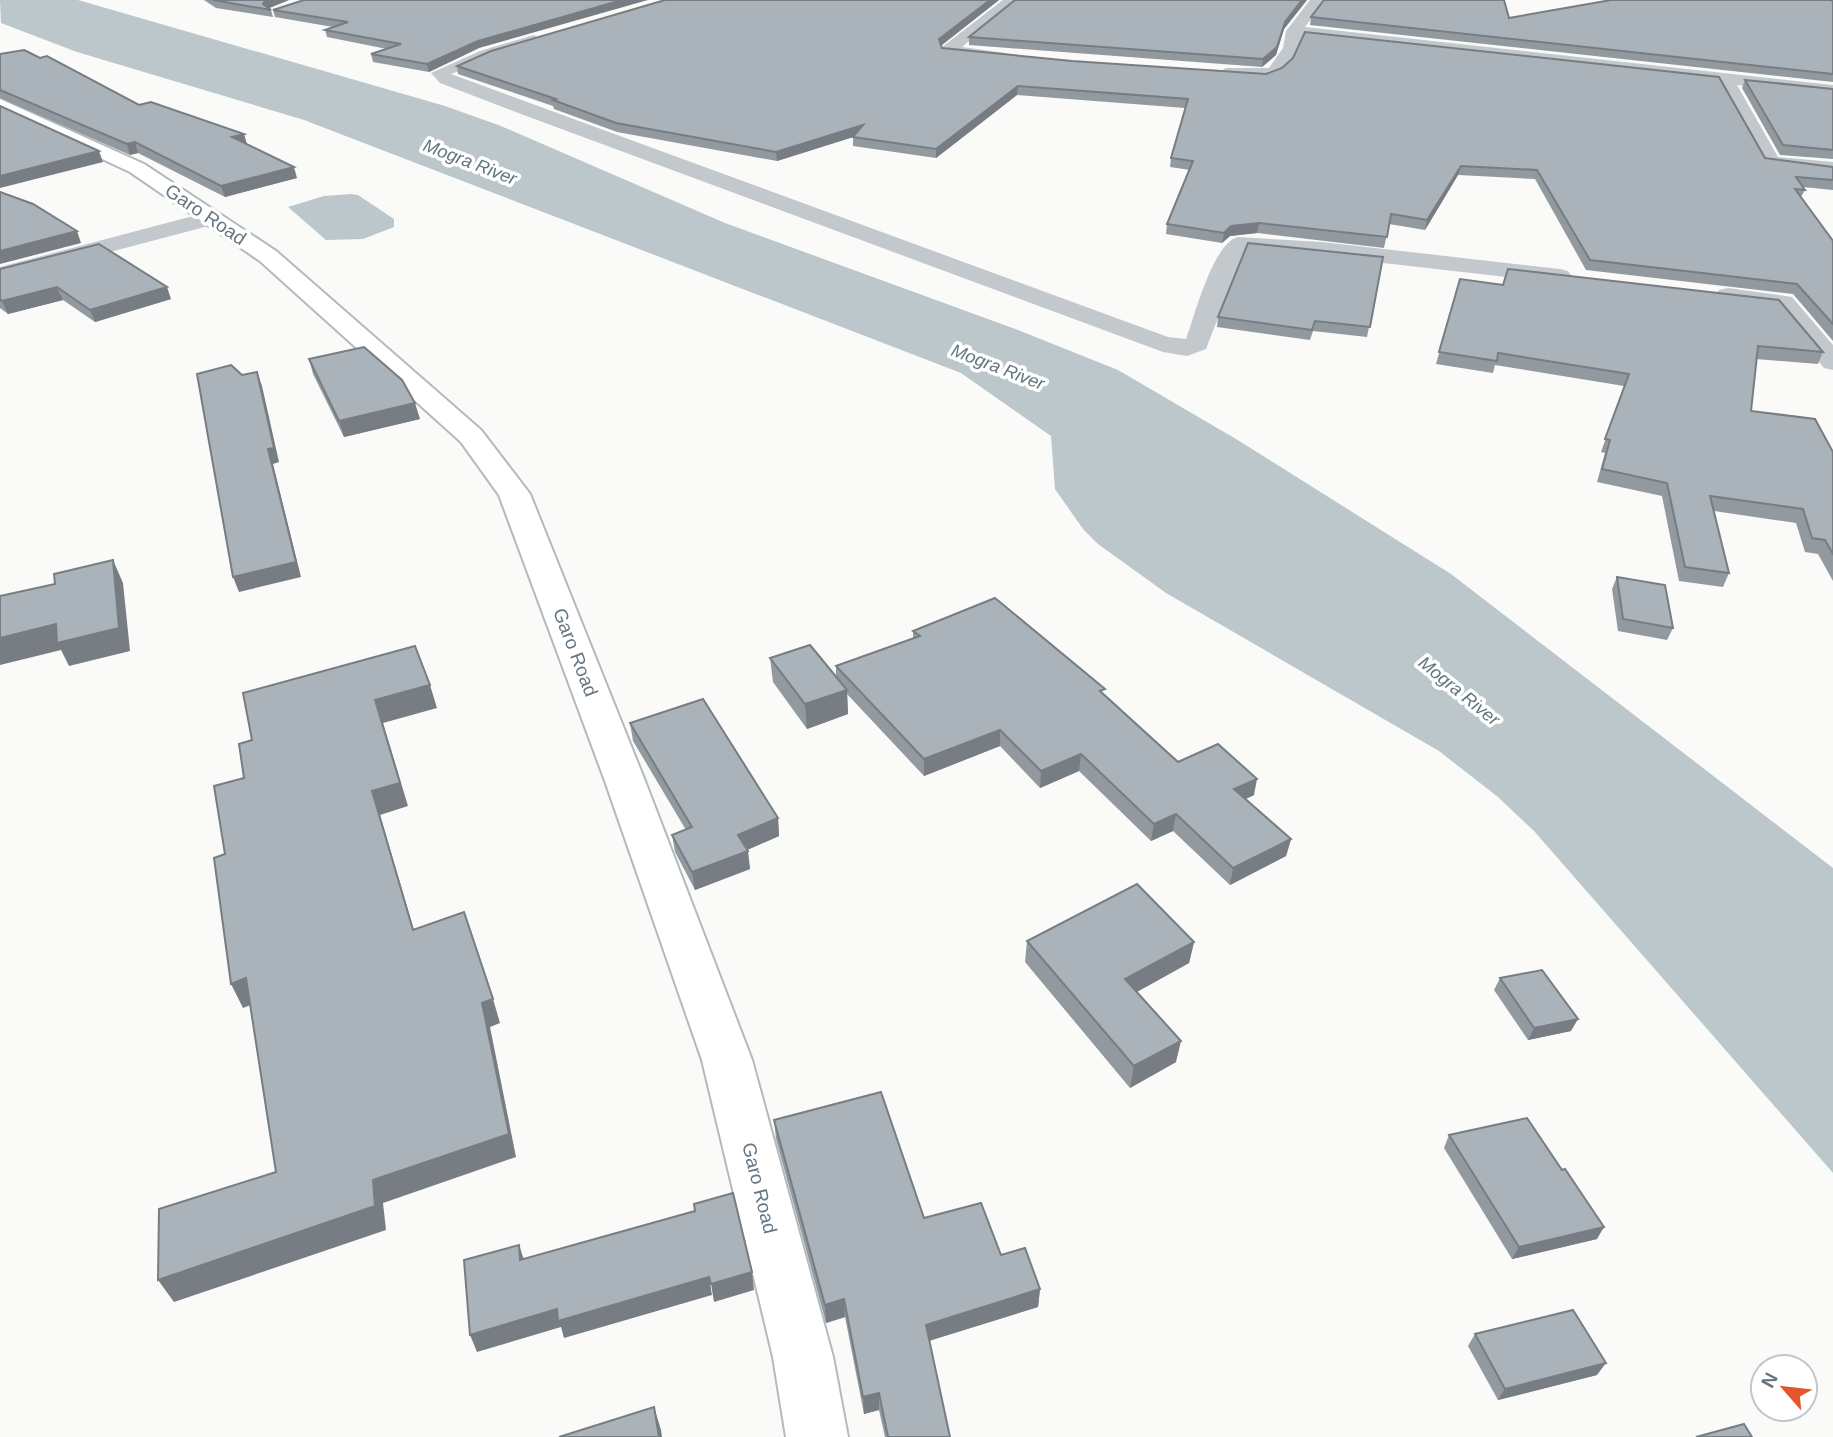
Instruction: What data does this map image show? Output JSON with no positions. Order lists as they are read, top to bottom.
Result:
{
  "streets": {
    "street": ["Garo Road"]
  },
  "water": ["Mogra River"],
  "north": "top left"
}
